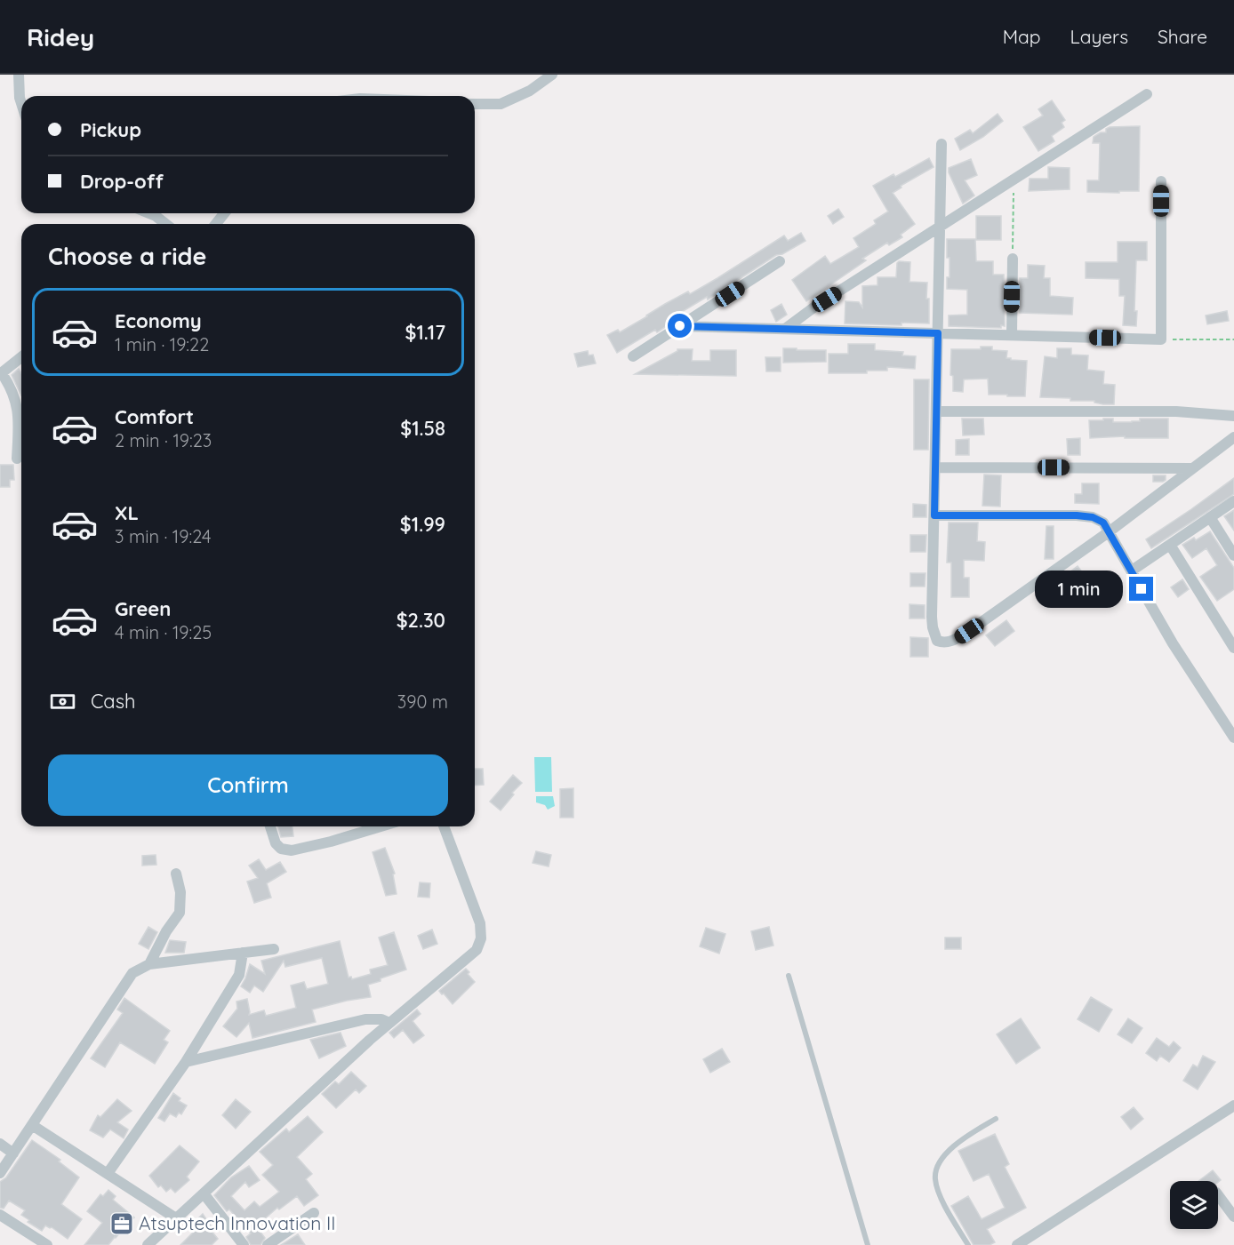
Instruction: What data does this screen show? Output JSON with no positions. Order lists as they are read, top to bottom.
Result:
{
  "places": {
    "office": ["Atsuptech Innovation II"]
  },
  "page": {
    "header": "Ridey",
    "nav": ["Map", "Layers", "Share"],
    "banner": ["Pickup", "Drop-off"],
    "heading": "Choose a ride",
    "list": [
      {
        "name": "Economy",
        "note": "1 min · 19:22",
        "value": "$1.17"
      },
      {
        "name": "Comfort",
        "note": "2 min · 19:23",
        "value": "$1.58"
      },
      {
        "name": "XL",
        "note": "3 min · 19:24",
        "value": "$1.99"
      },
      {
        "name": "Green",
        "note": "4 min · 19:25",
        "value": "$2.30"
      }
    ],
    "bubble": "1 min",
    "pay": ["Cash", "390 m"],
    "buttons": "Confirm"
  }
}
